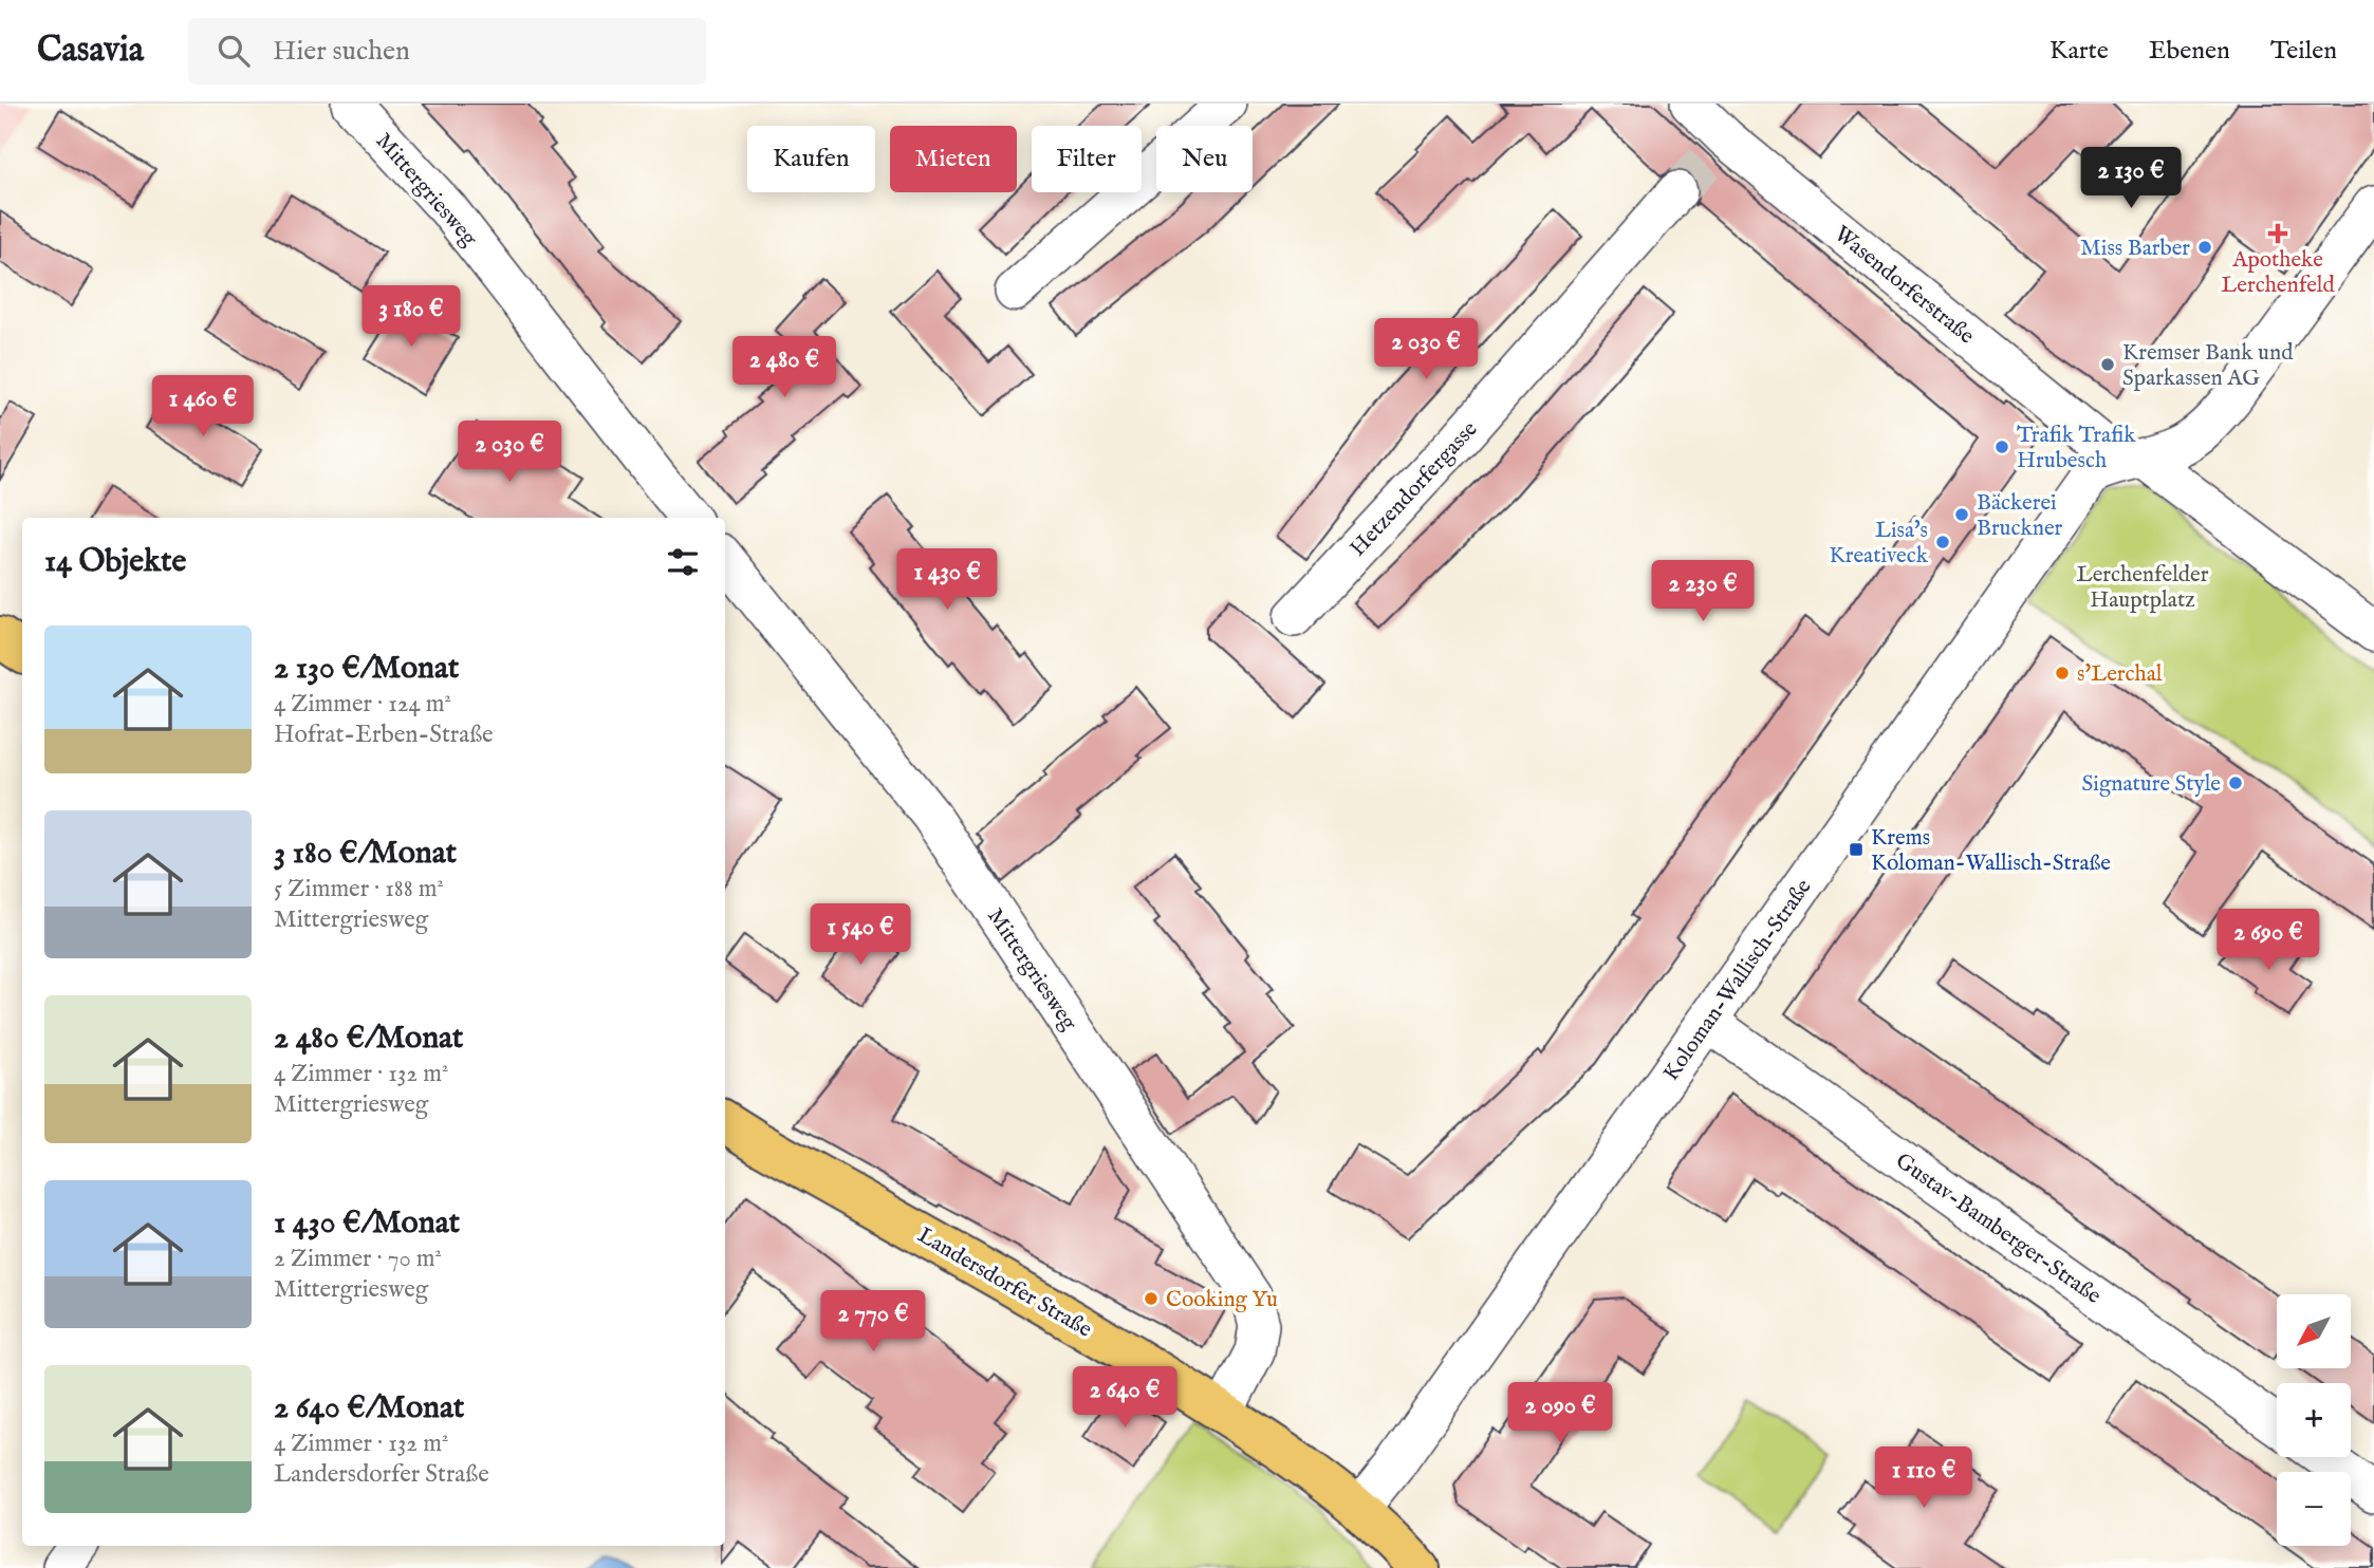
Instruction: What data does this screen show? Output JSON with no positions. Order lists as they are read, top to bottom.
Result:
{
  "streets": {
    "main road": ["Landersdorfer Straße"],
    "street": [
      "Mittergriesweg",
      "Wasendorferstraße",
      "Hetzendorfergasse",
      "Koloman-Wallisch-Straße",
      "Gustav-Bamberger-Straße"
    ]
  },
  "crossings": [
    ["Mittergriesweg", "Landersdorfer Straße"],
    ["Wasendorferstraße", "Koloman-Wallisch-Straße"],
    ["Koloman-Wallisch-Straße", "Gustav-Bamberger-Straße"],
    ["Koloman-Wallisch-Straße", "Landersdorfer Straße"]
  ],
  "parks": ["Lerchenfelder Hauptplatz"],
  "places": {
    "health": ["Apotheke Lerchenfeld"],
    "other": [
      "Miss Barber",
      "Kremser Bank und Sparkassen AG",
      "Trafik Trafik Hrubesch",
      "Bäckerei Bruckner",
      "Lisa's Kreativeck",
      "s'Lerchal",
      "Signature Style",
      "Cooking Yu"
    ],
    "transit": ["Krems Koloman-Wallisch-Straße"]
  },
  "north": "bottom left",
  "page": {
    "header": "Casavia",
    "search": "Hier suchen",
    "nav": ["Karte", "Ebenen", "Teilen"],
    "chip": [
      "Kaufen",
      "Mieten",
      "Filter",
      "Neu"
    ],
    "price": [
      "2 130 €",
      "3 180 €",
      "2 030 €",
      "2 480 €",
      "1 460 €",
      "2 030 €",
      "1 430 €",
      "2 230 €",
      "1 540 €",
      "2 690 €",
      "2 770 €",
      "2 640 €",
      "2 090 €",
      "1 110 €"
    ],
    "heading": "14 Objekte",
    "list": [
      {
        "name": "2 130 €/Monat",
        "note": "4 Zimmer · 124 m² · Hofrat-Erben-Straße"
      },
      {
        "name": "3 180 €/Monat",
        "note": "5 Zimmer · 188 m² · Mittergriesweg"
      },
      {
        "name": "2 480 €/Monat",
        "note": "4 Zimmer · 132 m² · Mittergriesweg"
      },
      {
        "name": "1 430 €/Monat",
        "note": "2 Zimmer · 70 m² · Mittergriesweg"
      },
      {
        "name": "2 640 €/Monat",
        "note": "4 Zimmer · 132 m² · Landersdorfer Straße"
      }
    ],
    "map_buttons": ["+", "−"]
  }
}
